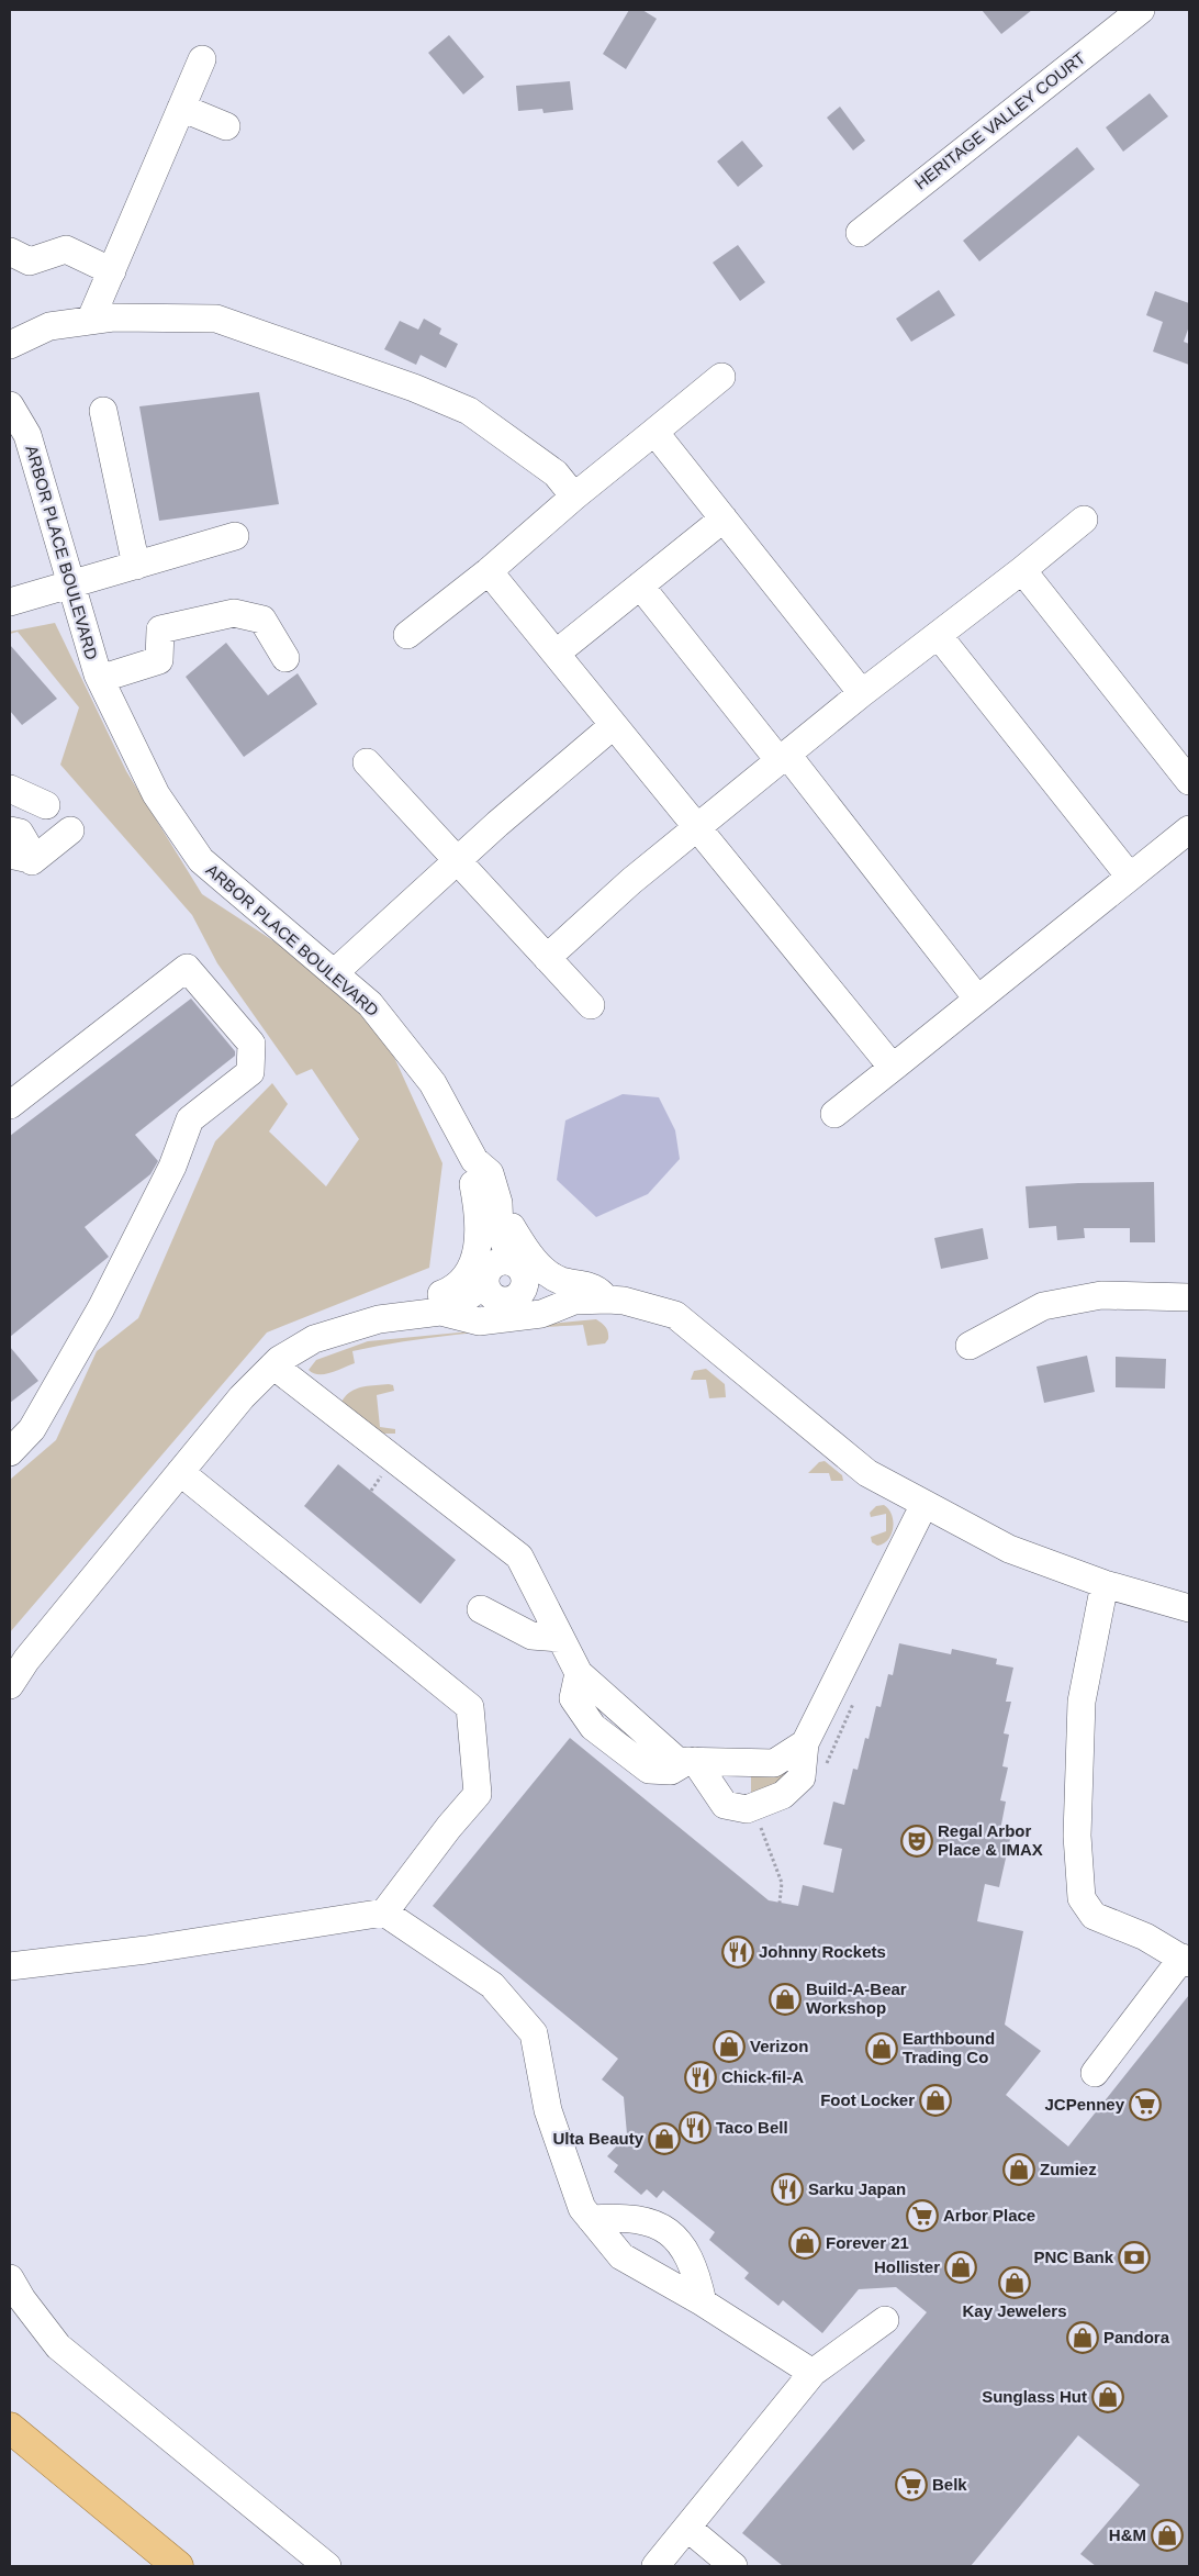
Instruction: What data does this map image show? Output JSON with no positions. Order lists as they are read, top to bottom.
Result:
{
  "streets": {
    "street": ["HERITAGE VALLEY COURT", "ARBOR PLACE BOULEVARD"]
  },
  "places": {
    "theatre": ["Regal Arbor Place & IMAX"],
    "restaurant": [
      "Johnny Rockets",
      "Chick-fil-A",
      "Taco Bell",
      "Sarku Japan"
    ],
    "shop": [
      "Build-A-Bear Workshop",
      "Verizon",
      "Earthbound Trading Co",
      "Foot Locker",
      "Ulta Beauty",
      "Zumiez",
      "Forever 21",
      "Hollister",
      "Kay Jewelers",
      "Pandora",
      "Sunglass Hut",
      "H&M"
    ],
    "supermarket": ["JCPenney", "Arbor Place", "Belk"],
    "bank": ["PNC Bank"]
  }
}
